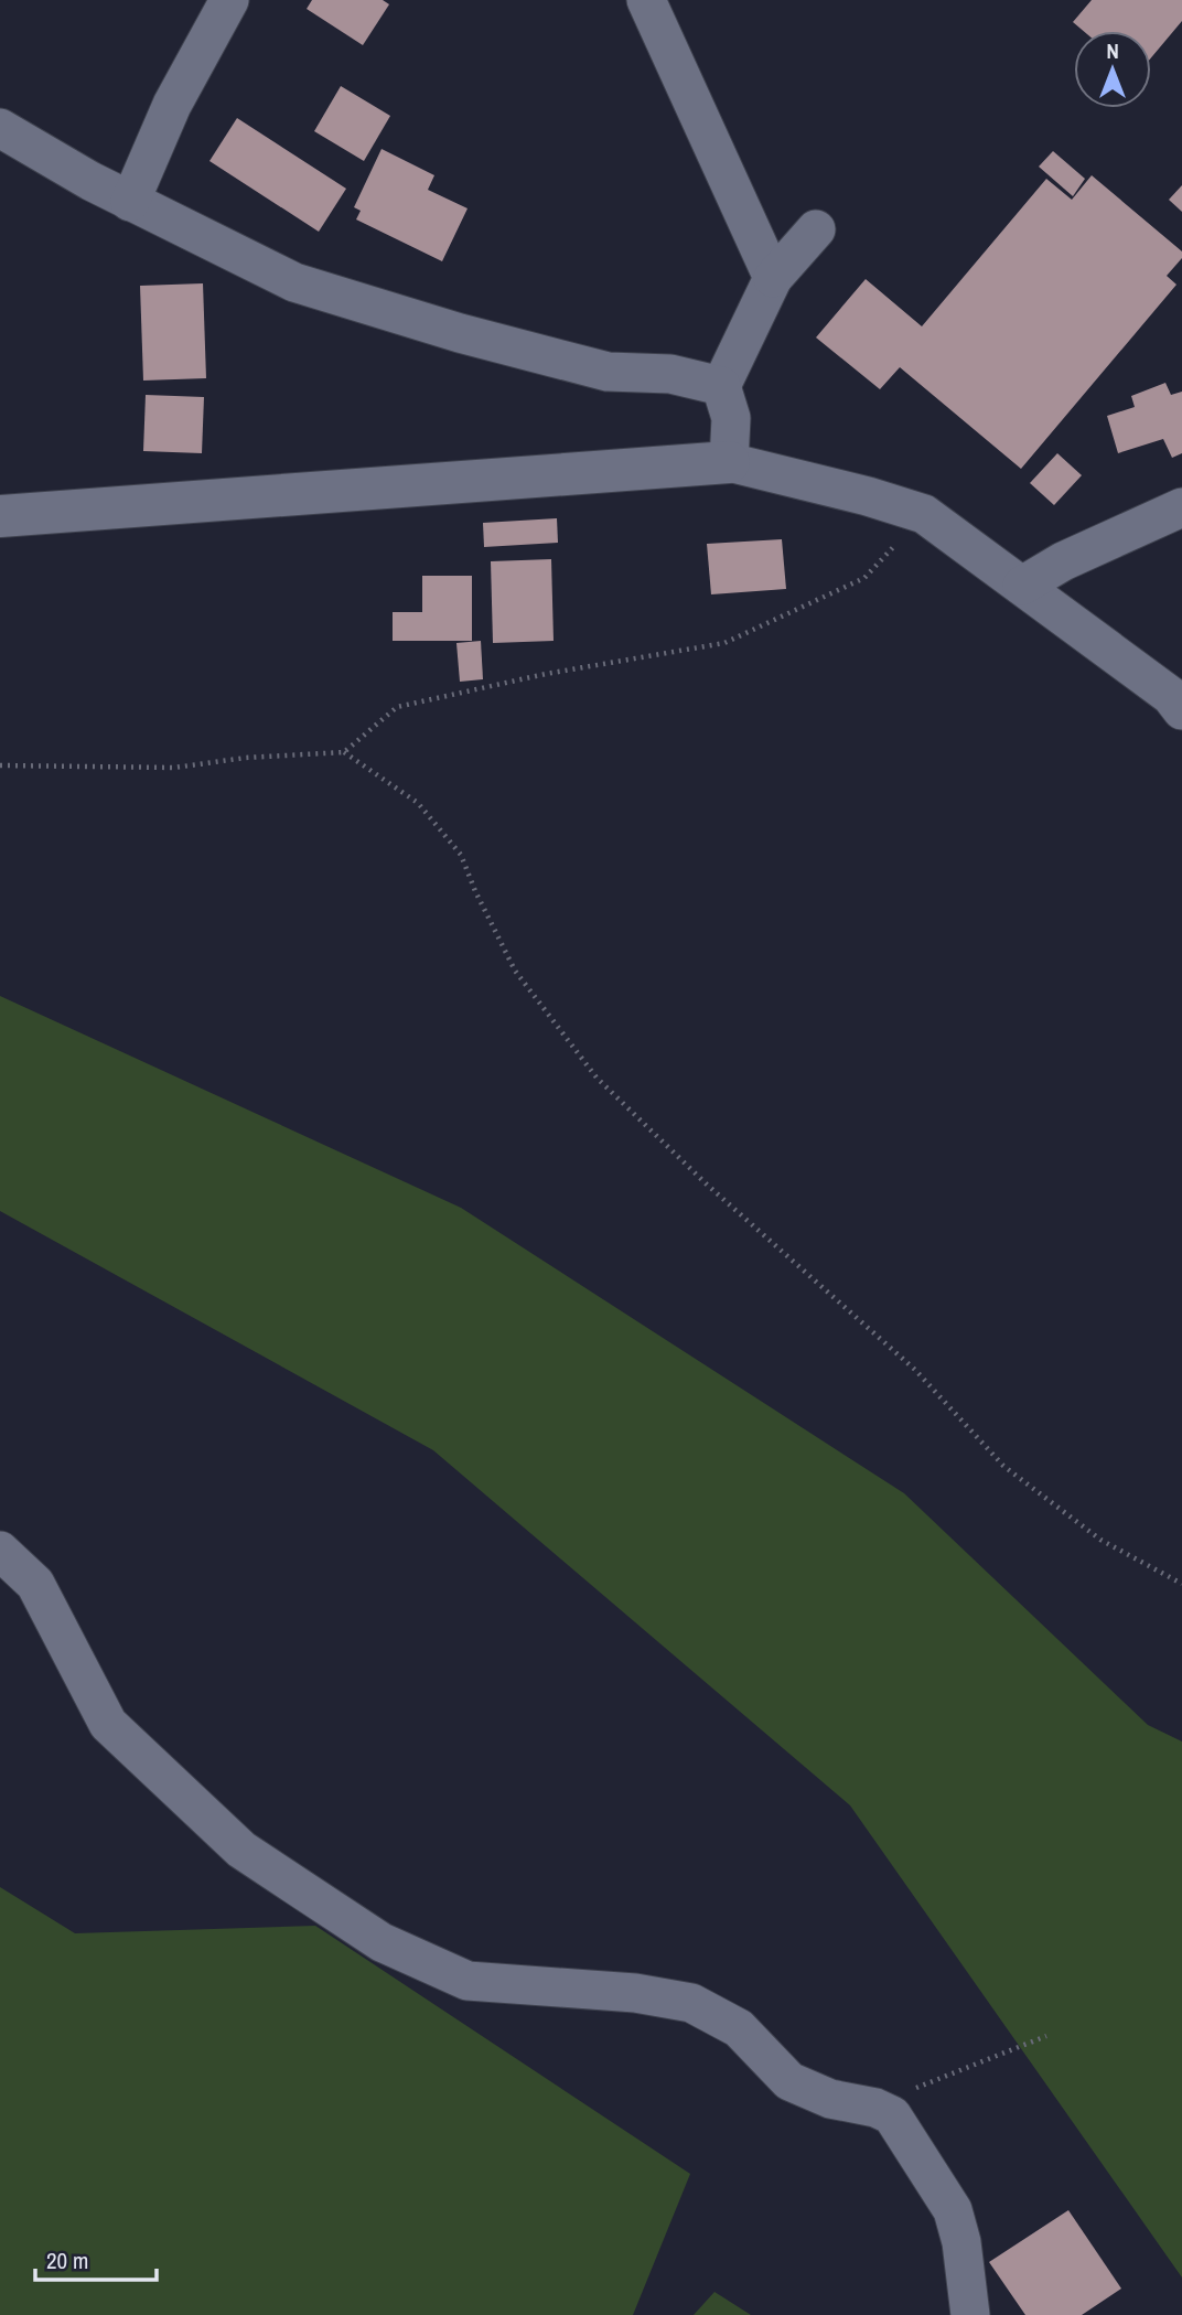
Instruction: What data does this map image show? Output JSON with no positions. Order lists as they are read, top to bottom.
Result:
{
  "scale_bar": "20 m",
  "north": "top"
}
